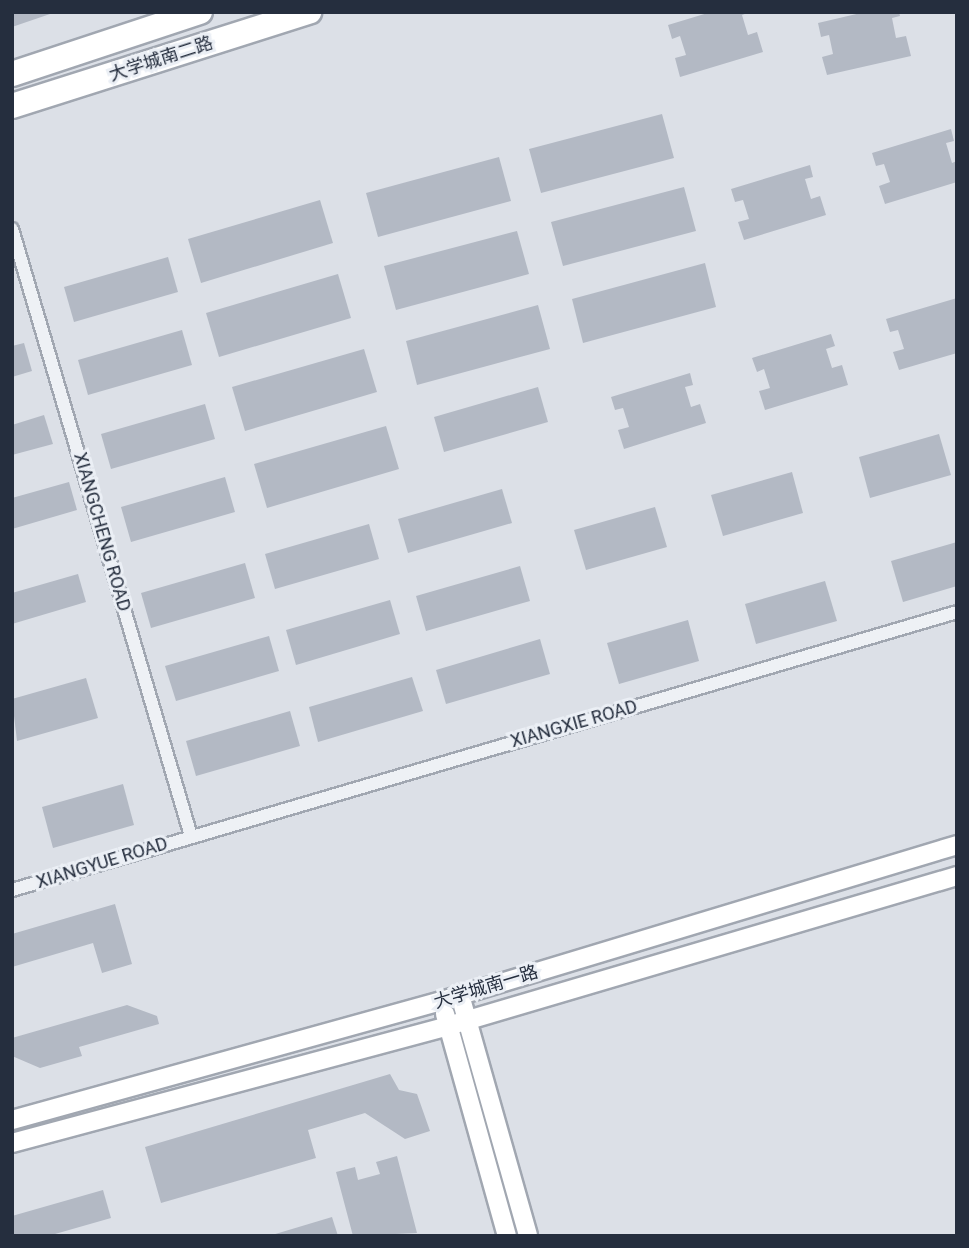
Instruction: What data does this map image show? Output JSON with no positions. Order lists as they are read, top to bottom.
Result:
{
  "streets": {
    "highway": ["大学城南二路"],
    "main road": ["大学城南一路"],
    "street": ["XIANGCHENG ROAD", "XIANGXIE ROAD", "XIANGYUE ROAD"]
  },
  "crossings": [
    ["XIANGCHENG ROAD", "XIANGXIE ROAD"],
    ["XIANGCHENG ROAD", "XIANGYUE ROAD"],
    ["XIANGXIE ROAD", "XIANGYUE ROAD"]
  ]
}
